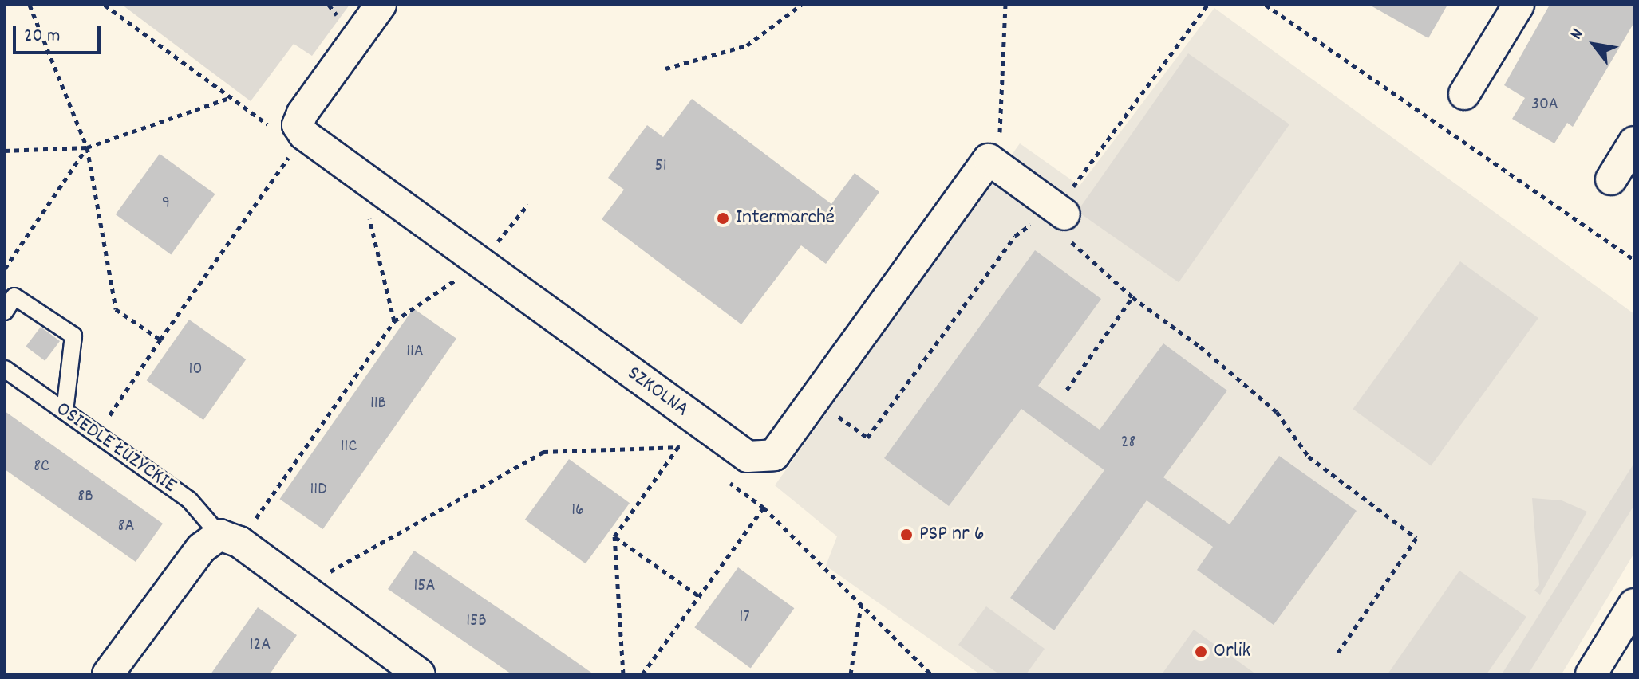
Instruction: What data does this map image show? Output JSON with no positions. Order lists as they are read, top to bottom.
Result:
{
  "streets": {
    "street": ["SZKOLNA", "OSIEDLE ŁUŻYCKIE"]
  },
  "places": ["Intermarché", "PSP nr 6", "Orlik"],
  "house_numbers": [
    "30A",
    "51",
    "9",
    "11A",
    "10",
    "11B",
    "28",
    "11C",
    "8C",
    "11D",
    "8B",
    "16",
    "8A",
    "15A",
    "17",
    "15B",
    "12A"
  ],
  "scale_bar": "20 m",
  "north": "top left"
}
